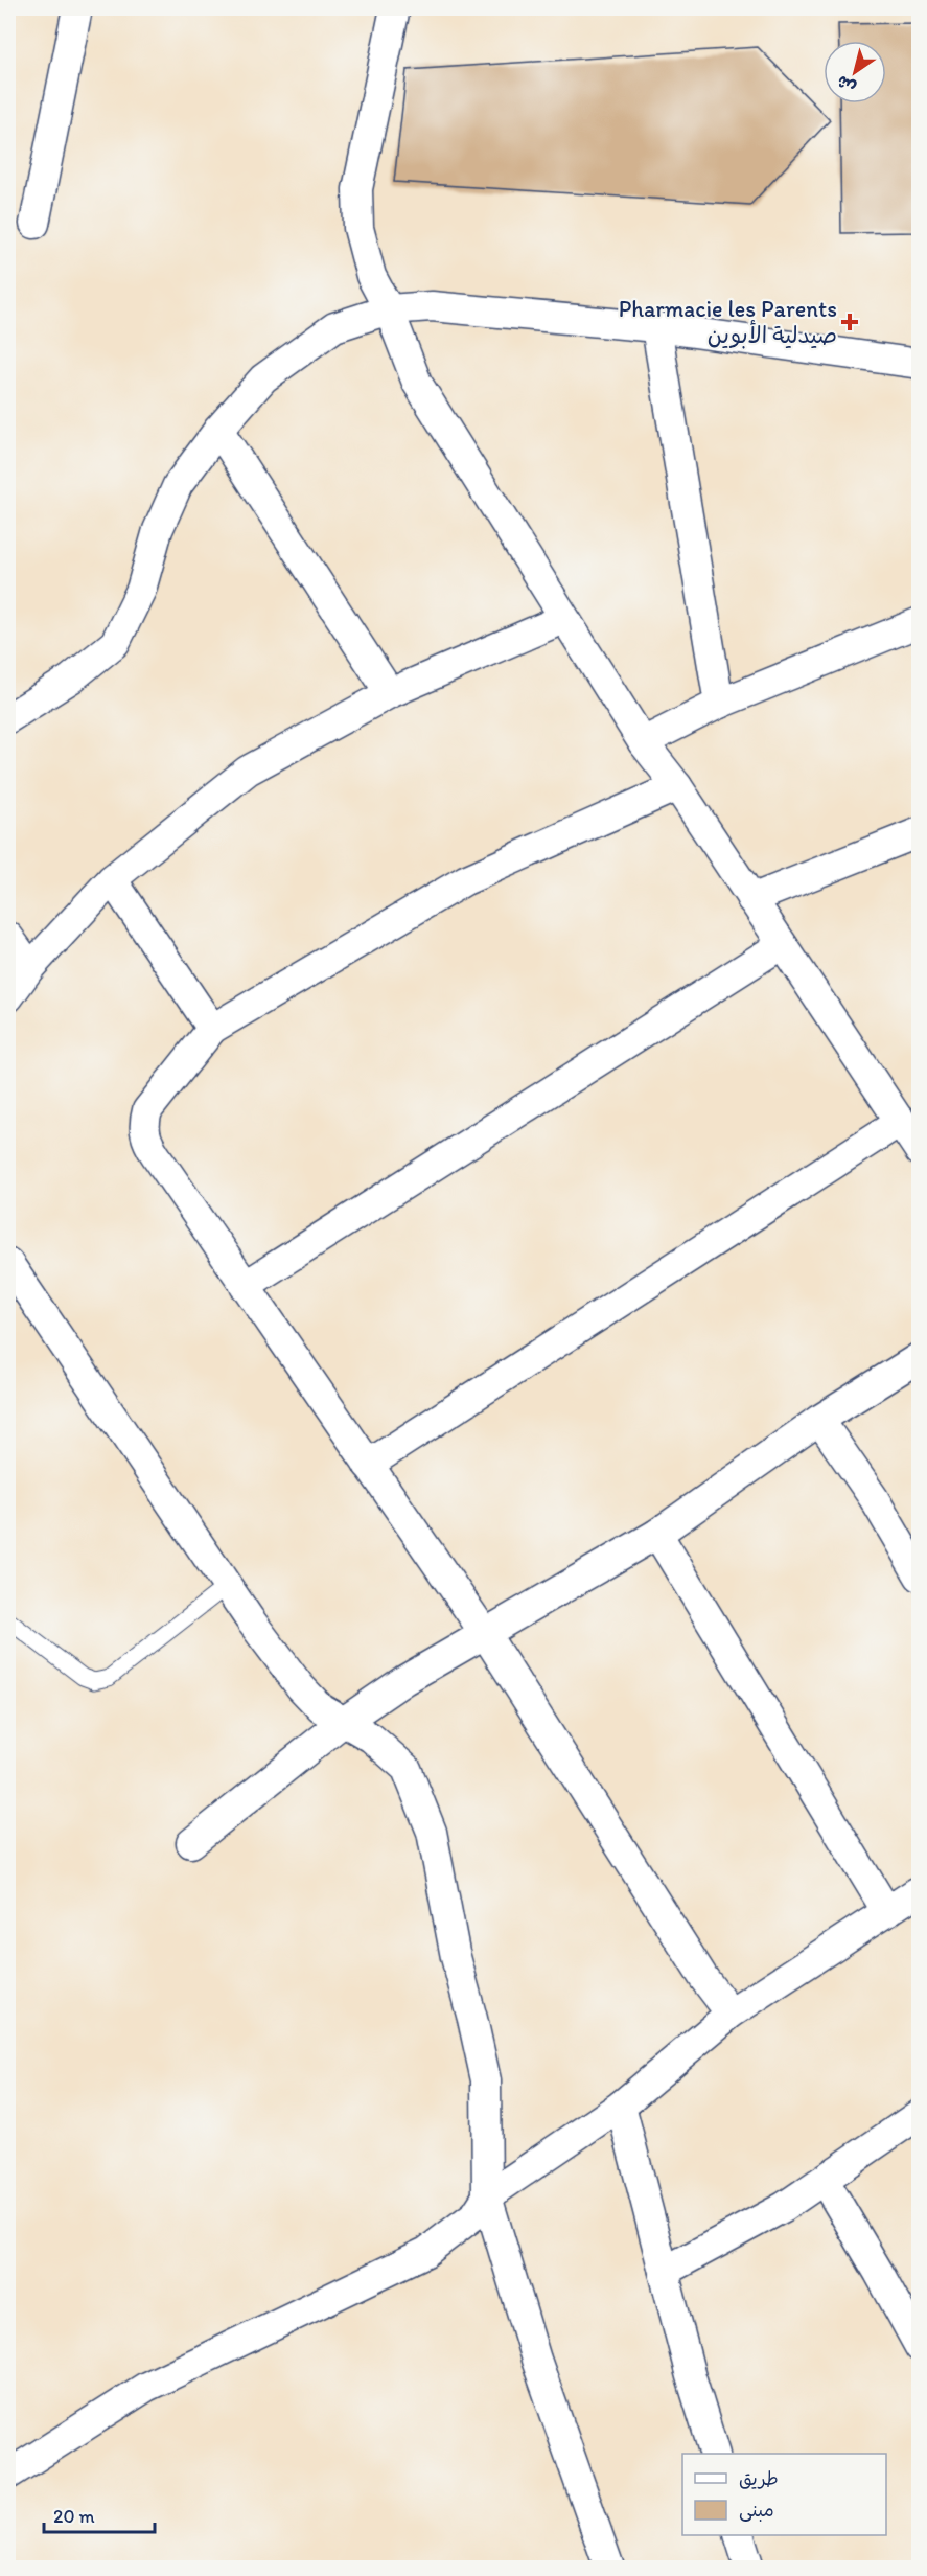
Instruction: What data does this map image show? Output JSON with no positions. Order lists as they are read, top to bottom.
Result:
{
  "places": {
    "health": ["Pharmacie les Parents صيدلية الأبوين"]
  },
  "legend": ["طريق", "مبنى"],
  "scale_bar": "20 m",
  "north": "bottom left"
}
